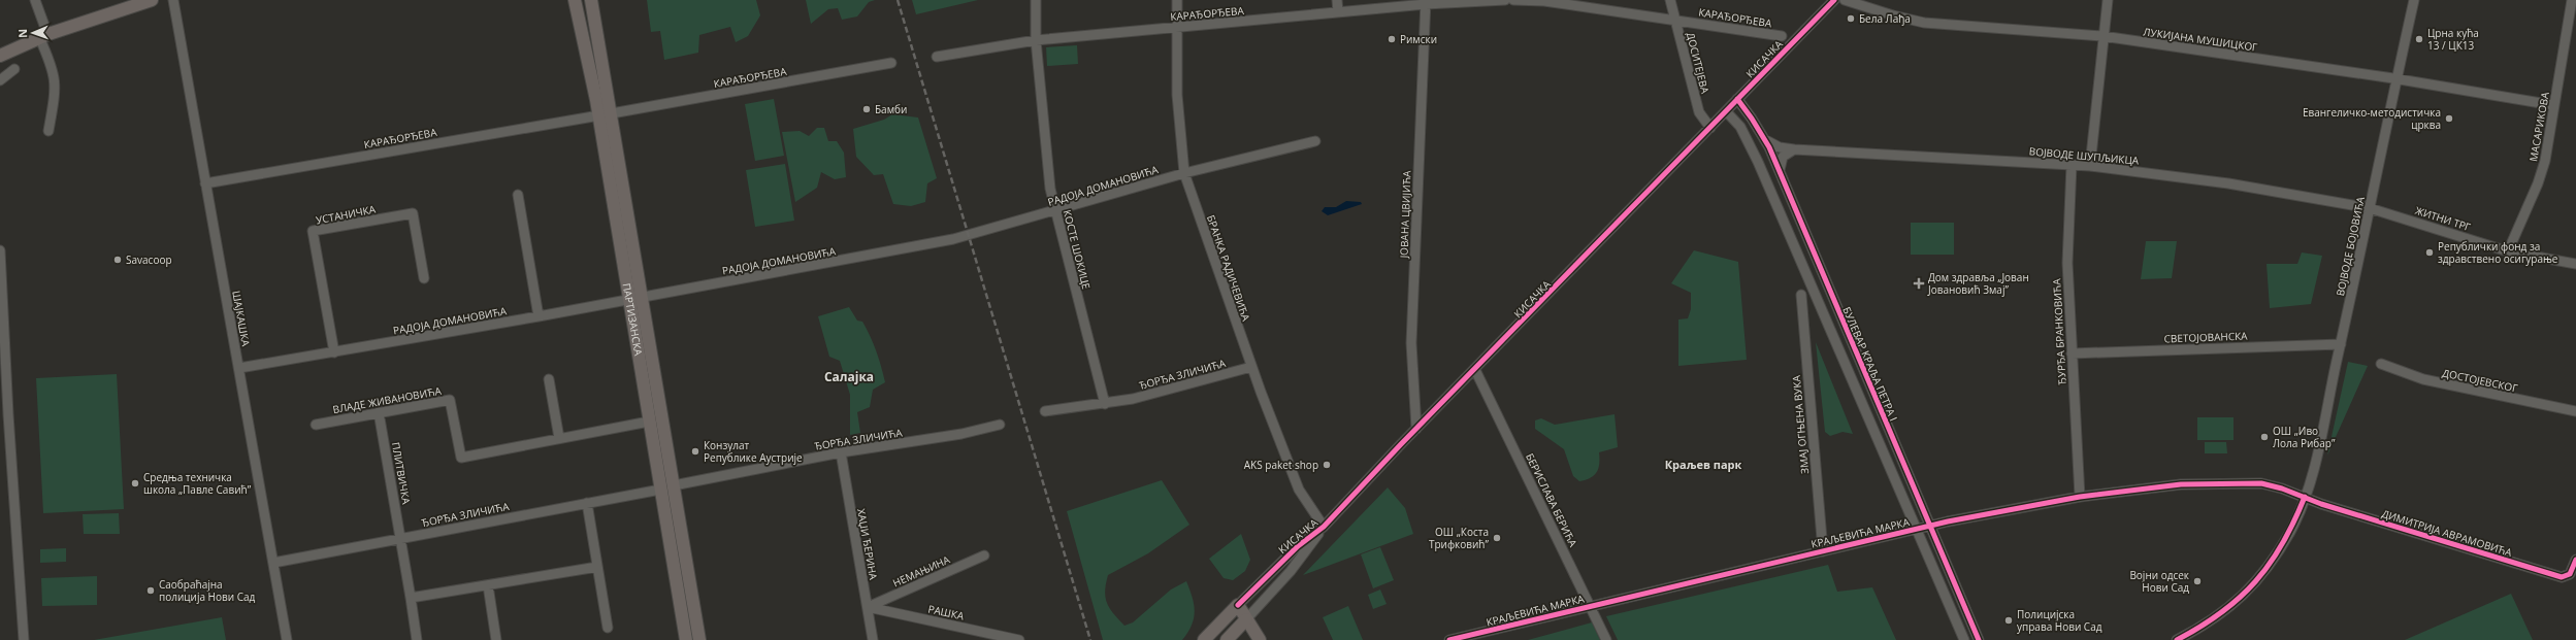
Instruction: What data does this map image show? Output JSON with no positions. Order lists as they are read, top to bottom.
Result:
{
  "streets": {
    "main road": ["КИСАЧКА", "ПАРТИЗАНСКА"],
    "street": [
      "КАРАЂОРЂЕВА",
      "ЛУКИЈАНА МУШИЦКОГ",
      "ДОСИТЕЈЕВА",
      "МАСАРИКОВА",
      "ВОЈВОДЕ ШУПЉИКЦА",
      "РАДОЈА ДОМАНОВИЋА",
      "УСТАНИЧКА",
      "ЈОВАНА ЦВИЈИЋА",
      "ЖИТНИ ТРГ",
      "ВОЈВОДЕ БОЈОВИЋА",
      "КОСТЕ ШОКИЦЕ",
      "БРАНКА РАДИЧЕВИЋА",
      "ШАЈКАШКА",
      "ЂУРЂА БРАНКОВИЋА",
      "СВЕТОЈОВАНСКА",
      "БУЛЕВАР КРАЉА ПЕТРА I",
      "ЂОРЂА ЗЛИЧИЋА",
      "ДОСТОЈЕВСКОГ",
      "ВЛАДЕ ЖИВАНОВИЋА",
      "ЗМАЈ ОГЊЕНА ВУКА",
      "ПЛИТВИЧКА",
      "БЕРИСЛАВА БЕРИЋА",
      "КРАЉЕВИЋА МАРКА",
      "ДИМИТРИЈА АВРАМОВИЋА",
      "ХАЏИ ЂЕРИНА",
      "НЕМАЊИНА",
      "РАШКА"
    ]
  },
  "crossings": [
    ["КАРАЂОРЂЕВА", "ДОСИТЕЈЕВА"],
    ["КАРАЂОРЂЕВА", "ЈОВАНА ЦВИЈИЋА"],
    ["КАРАЂОРЂЕВА", "КОСТЕ ШОКИЦЕ"],
    ["КАРАЂОРЂЕВА", "БРАНКА РАДИЧЕВИЋА"],
    ["КАРАЂОРЂЕВА", "ШАЈКАШКА"],
    ["КАРАЂОРЂЕВА", "ПАРТИЗАНСКА"],
    ["ЛУКИЈАНА МУШИЦКОГ", "МАСАРИКОВА"],
    ["ЛУКИЈАНА МУШИЦКОГ", "ВОЈВОДЕ БОЈОВИЋА"],
    ["КИСАЧКА", "ДОСИТЕЈЕВА"],
    ["КИСАЧКА", "ЈОВАНА ЦВИЈИЋА"],
    ["КИСАЧКА", "БРАНКА РАДИЧЕВИЋА"],
    ["КИСАЧКА", "БУЛЕВАР КРАЉА ПЕТРА I"],
    ["КИСАЧКА", "БЕРИСЛАВА БЕРИЋА"],
    ["МАСАРИКОВА", "ЖИТНИ ТРГ"],
    ["ВОЈВОДЕ ШУПЉИКЦА", "ЖИТНИ ТРГ"],
    ["ВОЈВОДЕ ШУПЉИКЦА", "ВОЈВОДЕ БОЈОВИЋА"],
    ["ВОЈВОДЕ ШУПЉИКЦА", "ЂУРЂА БРАНКОВИЋА"],
    ["ВОЈВОДЕ ШУПЉИКЦА", "БУЛЕВАР КРАЉА ПЕТРА I"],
    ["РАДОЈА ДОМАНОВИЋА", "УСТАНИЧКА"],
    ["РАДОЈА ДОМАНОВИЋА", "КОСТЕ ШОКИЦЕ"],
    ["РАДОЈА ДОМАНОВИЋА", "БРАНКА РАДИЧЕВИЋА"],
    ["РАДОЈА ДОМАНОВИЋА", "ШАЈКАШКА"],
    ["РАДОЈА ДОМАНОВИЋА", "ПАРТИЗАНСКА"],
    ["ЖИТНИ ТРГ", "ВОЈВОДЕ БОЈОВИЋА"],
    ["ВОЈВОДЕ БОЈОВИЋА", "СВЕТОЈОВАНСКА"],
    ["ВОЈВОДЕ БОЈОВИЋА", "КРАЉЕВИЋА МАРКА"],
    ["ВОЈВОДЕ БОЈОВИЋА", "ДИМИТРИЈА АВРАМОВИЋА"],
    ["КОСТЕ ШОКИЦЕ", "ЂОРЂА ЗЛИЧИЋА"],
    ["БРАНКА РАДИЧЕВИЋА", "ЂОРЂА ЗЛИЧИЋА"],
    ["ШАЈКАШКА", "ЂОРЂА ЗЛИЧИЋА"],
    ["ПАРТИЗАНСКА", "ЂОРЂА ЗЛИЧИЋА"],
    ["ПАРТИЗАНСКА", "ВЛАДЕ ЖИВАНОВИЋА"],
    ["ЂУРЂА БРАНКОВИЋА", "СВЕТОЈОВАНСКА"],
    ["ЂУРЂА БРАНКОВИЋА", "КРАЉЕВИЋА МАРКА"],
    ["БУЛЕВАР КРАЉА ПЕТРА I", "КРАЉЕВИЋА МАРКА"],
    ["ЂОРЂА ЗЛИЧИЋА", "ПЛИТВИЧКА"],
    ["ЂОРЂА ЗЛИЧИЋА", "ХАЏИ ЂЕРИНА"],
    ["ВЛАДЕ ЖИВАНОВИЋА", "ПЛИТВИЧКА"],
    ["ЗМАЈ ОГЊЕНА ВУКА", "КРАЉЕВИЋА МАРКА"],
    ["БЕРИСЛАВА БЕРИЋА", "КРАЉЕВИЋА МАРКА"],
    ["КРАЉЕВИЋА МАРКА", "ДИМИТРИЈА АВРАМОВИЋА"],
    ["ХАЏИ ЂЕРИНА", "НЕМАЊИНА"],
    ["ХАЏИ ЂЕРИНА", "РАШКА"],
    ["НЕМАЊИНА", "РАШКА"]
  ],
  "districts": ["Салајка", "Краљев парк"],
  "places": {
    "other": [
      "Бела Лађа",
      "Римски",
      "Црна кућа 13 / ЦК13",
      "Бамби",
      "Евангеличко-методистичка црква",
      "Републички фонд за здравствено осигурање",
      "Savacoop",
      "ОШ „Иво Лола Рибар”",
      "Конзулат Републике Аустрије",
      "AKS paket shop",
      "Средња техничка школа „Павле Савић”",
      "ОШ „Коста Трифковић”",
      "Војни одсек Нови Сад",
      "Саобраћајна полиција Нови Сад",
      "Полицијска управа Нови Сад"
    ],
    "health": ["Дом здравља „Јован Јовановић Змај”"]
  },
  "north": "left"
}
